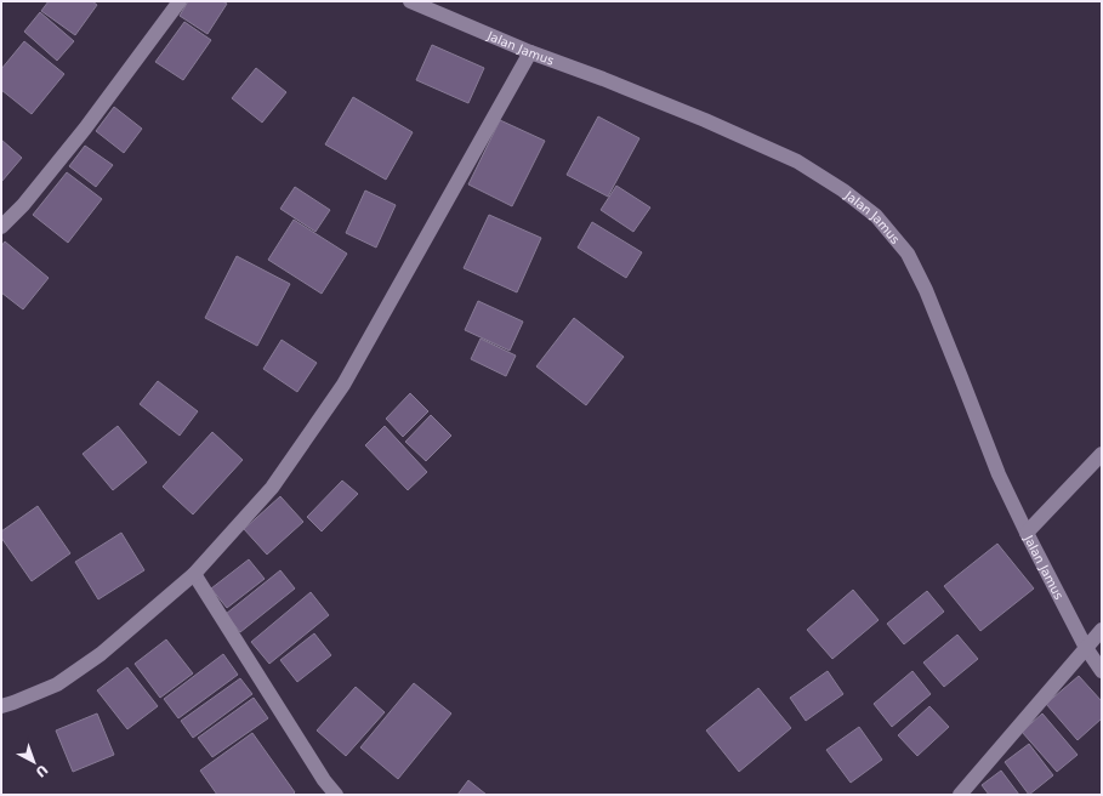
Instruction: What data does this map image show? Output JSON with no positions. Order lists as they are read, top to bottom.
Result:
{
  "streets": {
    "street": ["Jalan Jamus"]
  },
  "north": "bottom right"
}
